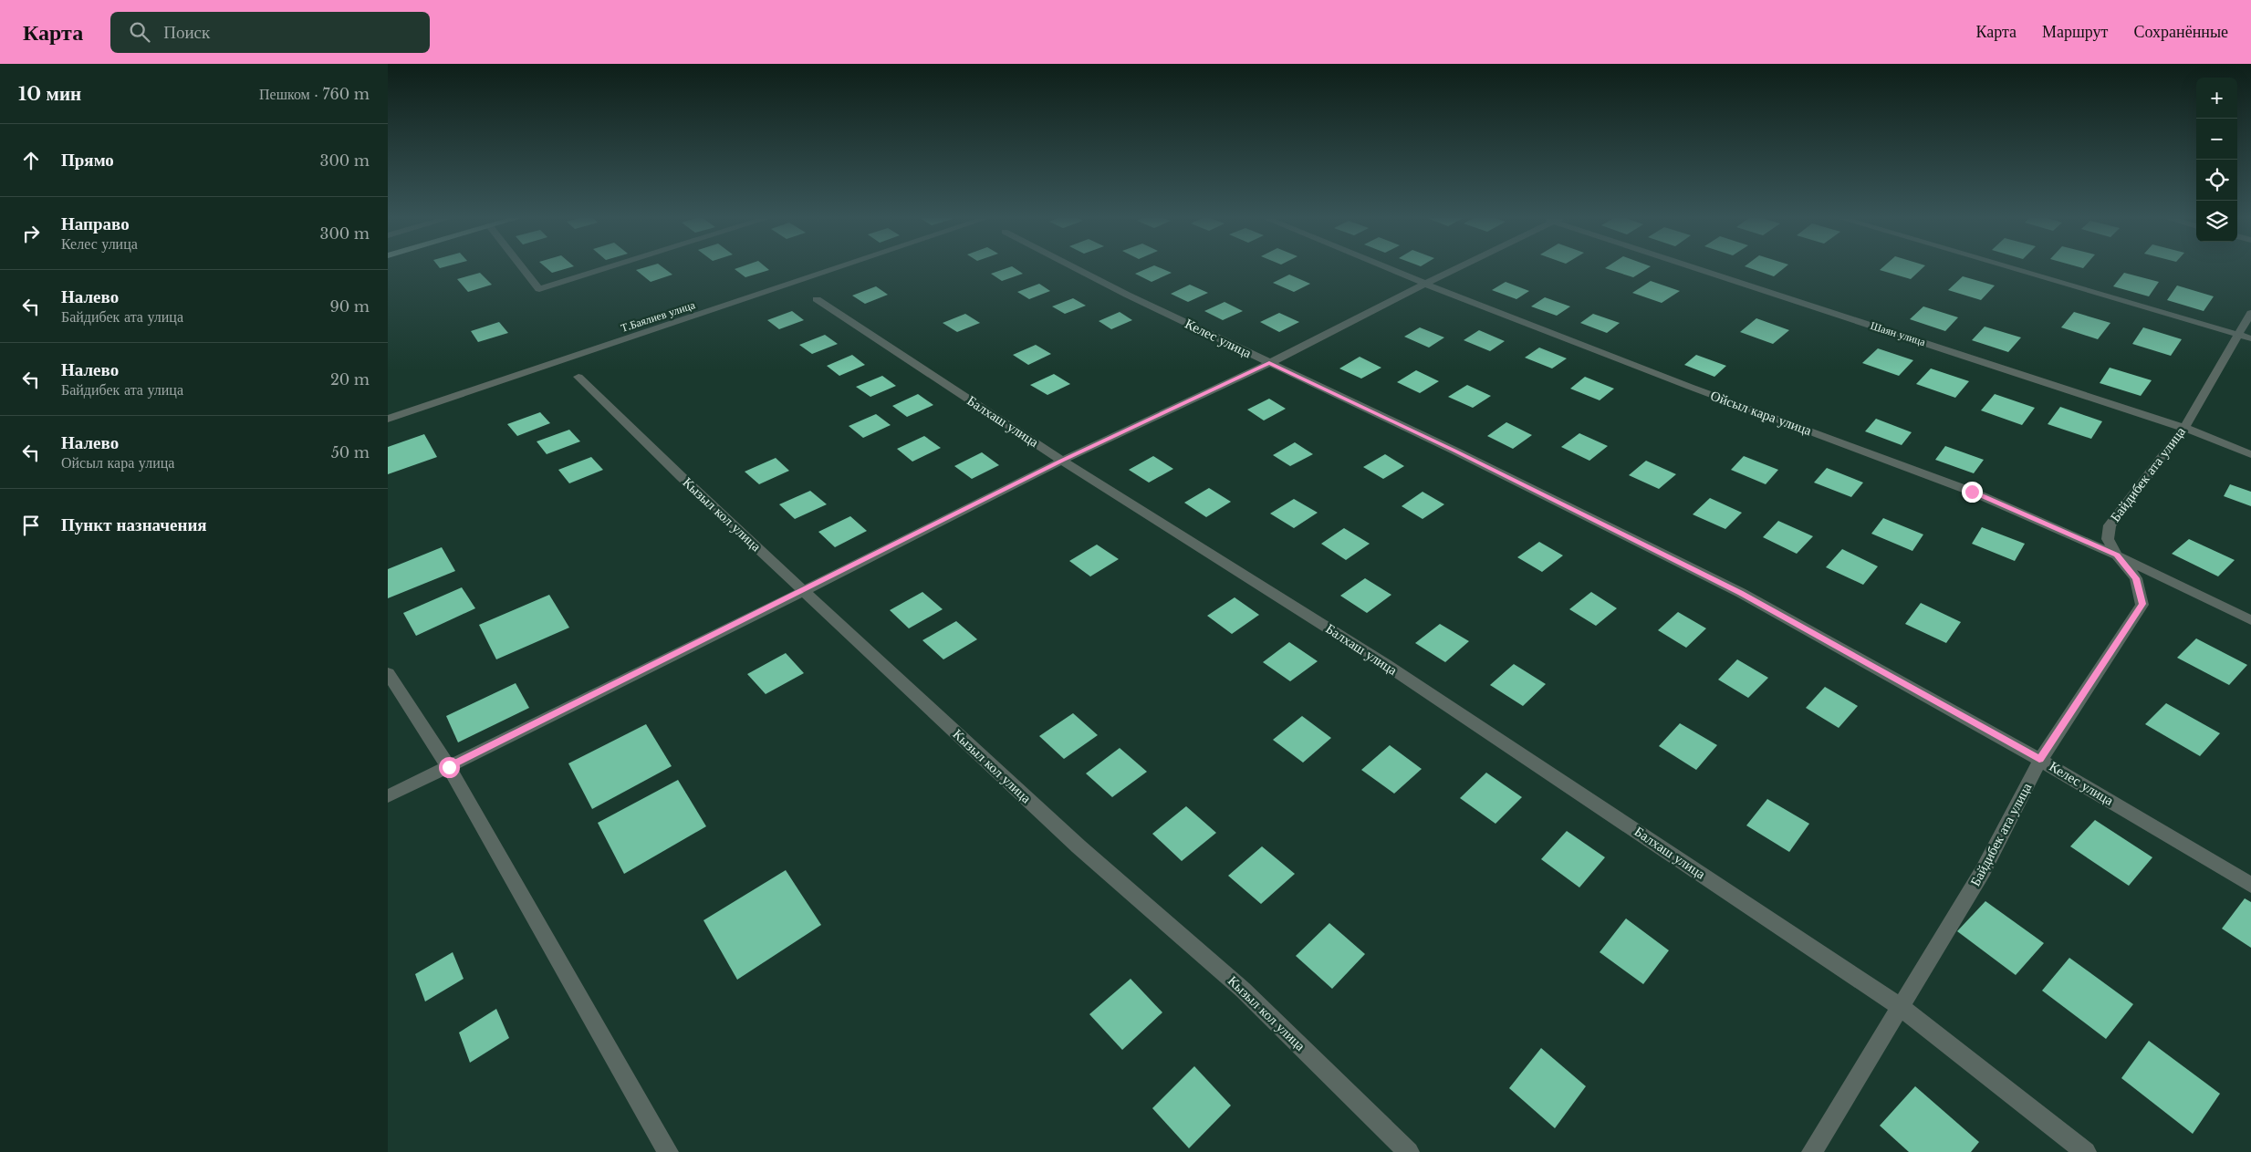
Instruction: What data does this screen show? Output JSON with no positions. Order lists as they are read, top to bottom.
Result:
{
  "streets": {
    "street": [
      "Т.Баялиев улица",
      "Шаян улица",
      "Келес улица",
      "Ойсыл кара улица",
      "Балхаш улица",
      "Байдибек ата улица",
      "Кызыл кол улица"
    ]
  },
  "crossings": [
    ["Шаян улица", "Байдибек ата улица"],
    ["Келес улица", "Байдибек ата улица"],
    ["Ойсыл кара улица", "Байдибек ата улица"],
    ["Балхаш улица", "Байдибек ата улица"]
  ],
  "page": {
    "header": "Карта",
    "search": "Поиск",
    "nav": ["Карта", "Маршрут", "Сохранённые"],
    "heading": ["10 мин", "Пешком · 760 m"],
    "map_buttons": ["+", "−"],
    "list": [
      ["Прямо", "300 m"],
      ["Направо", "Келес улица", "300 m"],
      ["Налево", "Байдибек ата улица", "90 m"],
      ["Налево", "Байдибек ата улица", "20 m"],
      ["Налево", "Ойсыл кара улица", "50 m"],
      "Пункт назначения"
    ]
  }
}
